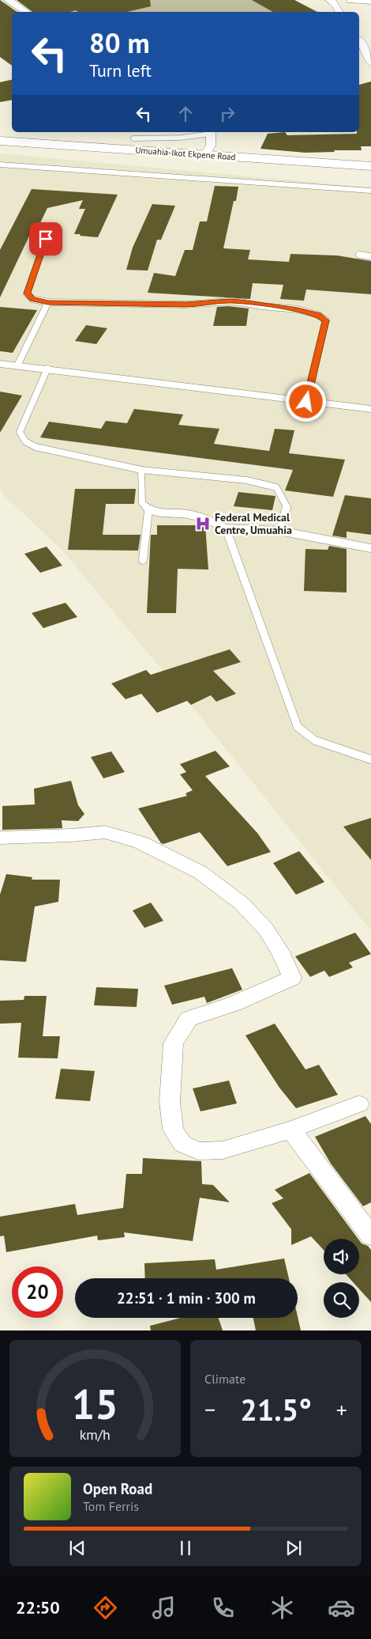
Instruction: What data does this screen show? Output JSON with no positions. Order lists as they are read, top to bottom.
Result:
{
  "streets": {
    "main road": ["Umuahia-Ikot Ekpene Road"]
  },
  "places": {
    "hospital": ["Federal Medical Centre, Umuahia"]
  },
  "page": {
    "turn": ["80 m", "Turn left"],
    "limit": "20",
    "trip": "22:51 · 1 min · 300 m",
    "tile": "Climate",
    "heat": ["−", "21.5°", "+"],
    "song": ["Open Road", "Tom Ferris"],
    "tabs": "22:50",
    "gauge": ["15", "km/h"]
  }
}
